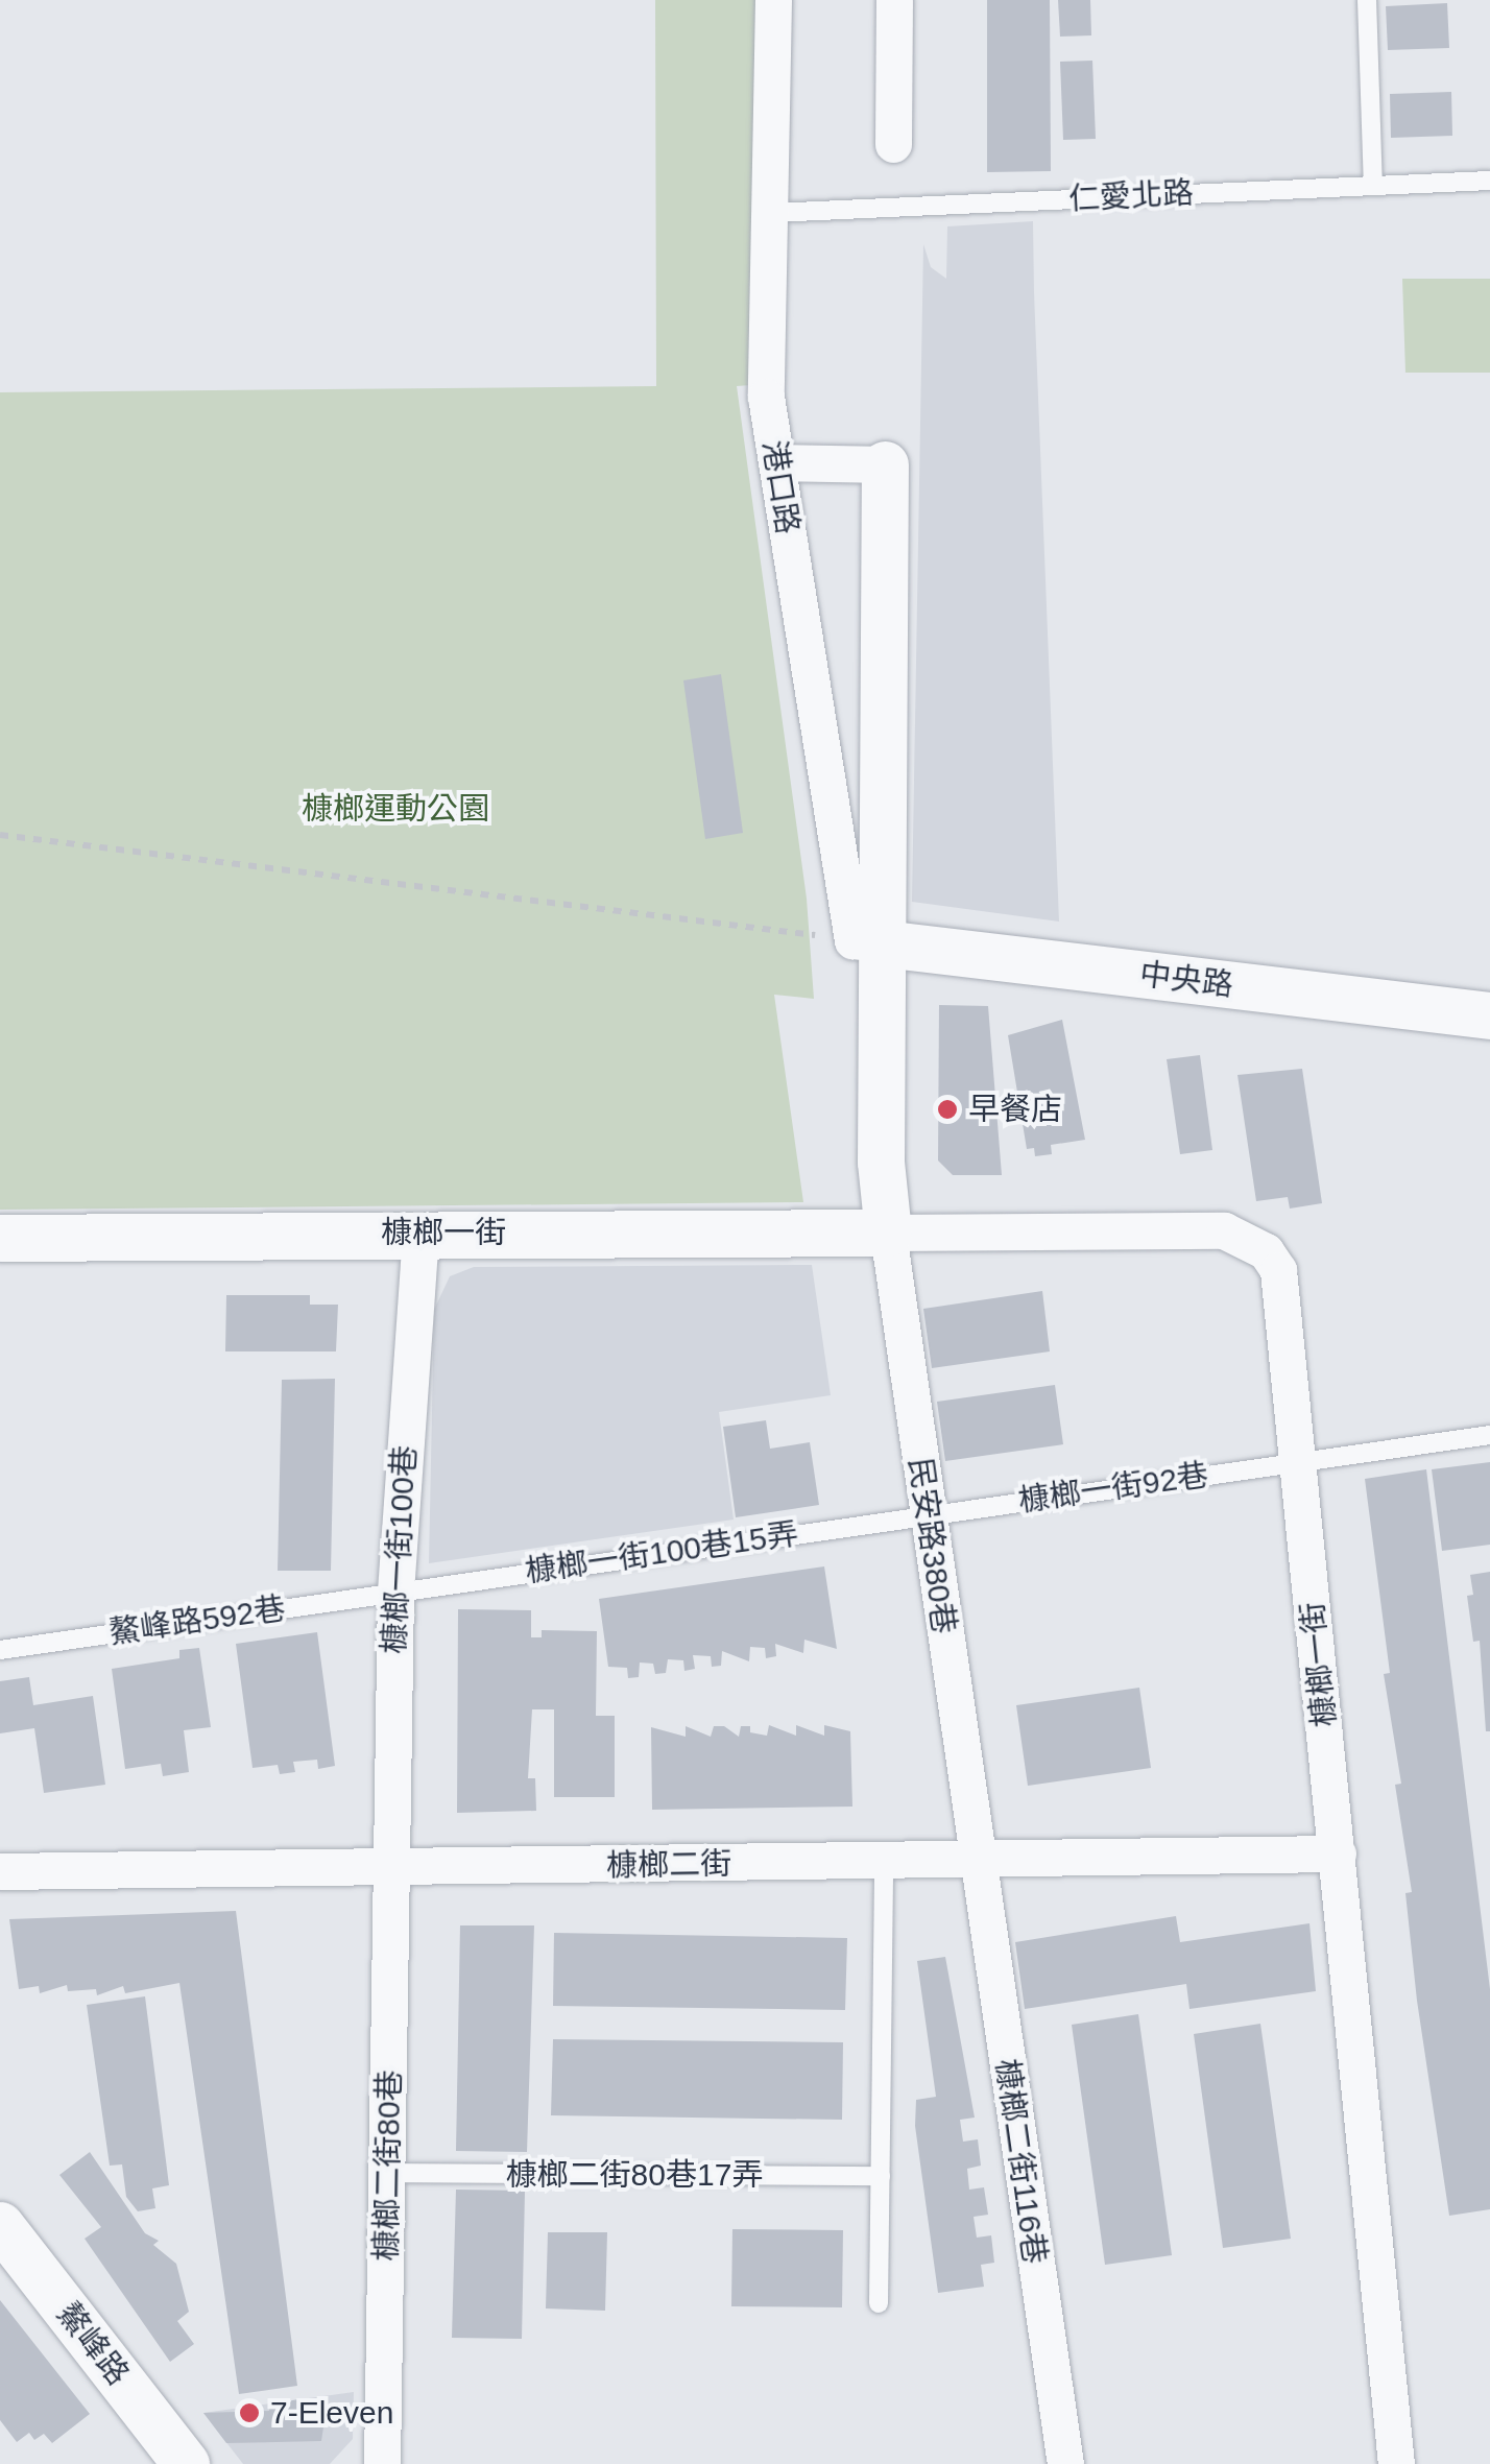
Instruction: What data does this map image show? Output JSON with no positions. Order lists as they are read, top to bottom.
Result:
{
  "streets": {
    "street": [
      "港口路",
      "中央路",
      "槺榔一街",
      "民安路380巷",
      "槺榔一街100巷",
      "槺榔二街",
      "槺榔二街116巷",
      "槺榔二街80巷",
      "鰲峰路"
    ],
    "lane": [
      "仁愛北路",
      "槺榔一街92巷",
      "槺榔一街100巷15弄",
      "鰲峰路592巷",
      "槺榔二街80巷17弄"
    ]
  },
  "crossings": [
    ["仁愛北路", "港口路"],
    ["港口路", "中央路"],
    ["槺榔一街", "槺榔一街92巷"],
    ["槺榔一街", "民安路380巷"],
    ["槺榔一街", "槺榔一街100巷"],
    ["槺榔一街", "槺榔二街"],
    ["槺榔一街92巷", "民安路380巷"],
    ["槺榔一街92巷", "槺榔一街100巷15弄"],
    ["民安路380巷", "槺榔一街100巷15弄"],
    ["民安路380巷", "槺榔二街"],
    ["民安路380巷", "槺榔二街116巷"],
    ["槺榔一街100巷", "槺榔一街100巷15弄"],
    ["槺榔一街100巷", "鰲峰路592巷"],
    ["槺榔一街100巷", "槺榔二街"],
    ["槺榔一街100巷", "槺榔二街80巷"],
    ["槺榔一街100巷15弄", "鰲峰路592巷"],
    ["槺榔二街", "槺榔二街116巷"],
    ["槺榔二街", "槺榔二街80巷"],
    ["槺榔二街80巷", "槺榔二街80巷17弄"]
  ],
  "parks": ["槺榔運動公園"],
  "places": ["早餐店", "7-Eleven"]
}
